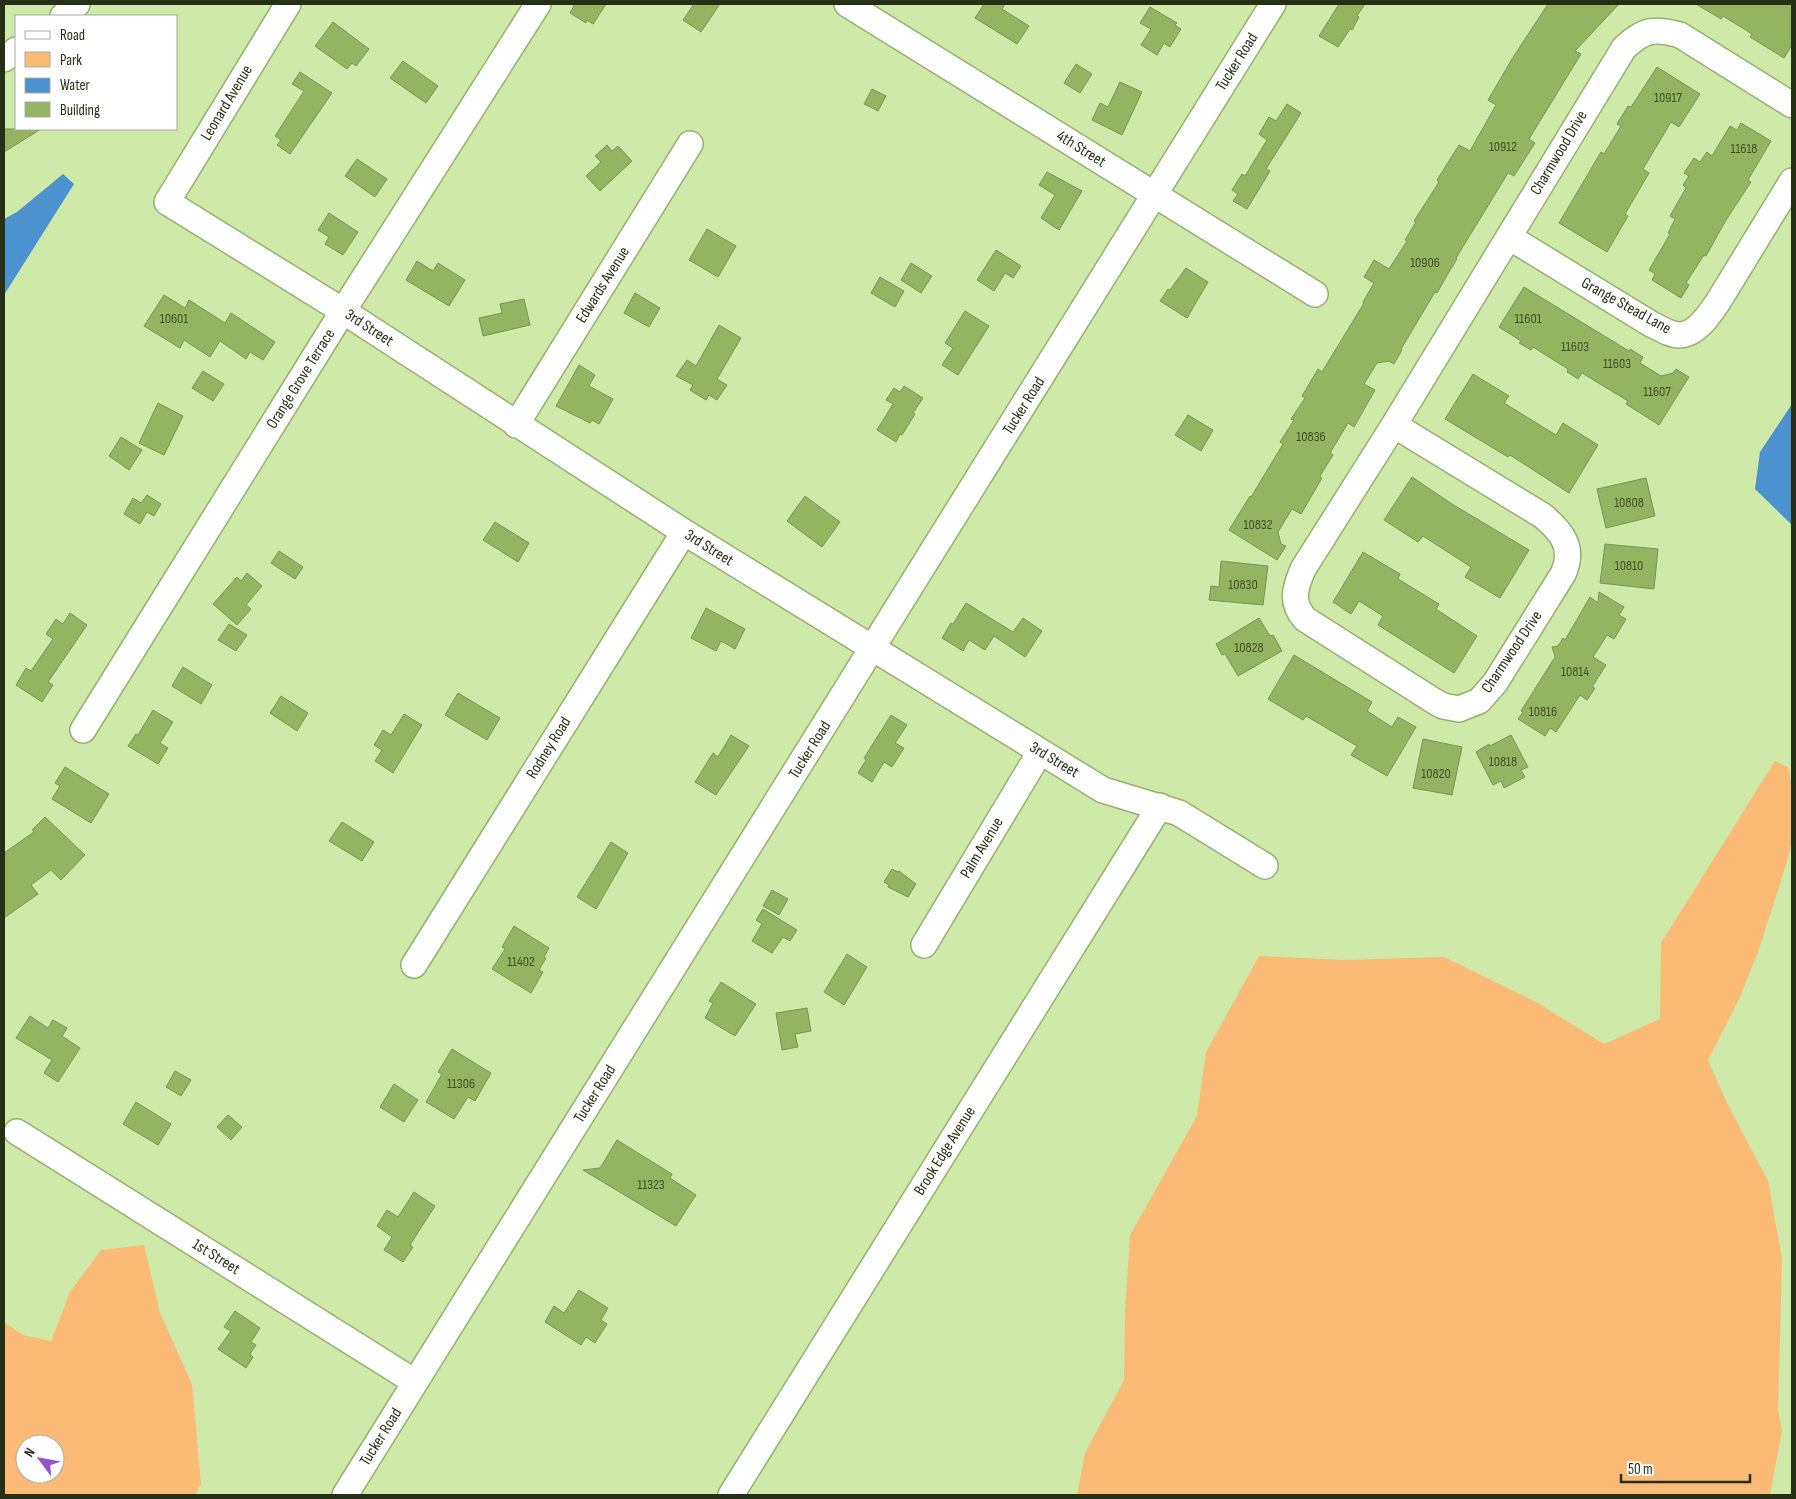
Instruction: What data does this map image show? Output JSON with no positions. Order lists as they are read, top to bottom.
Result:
{
  "streets": {
    "street": [
      "Tucker Road",
      "Leonard Avenue",
      "4th Street",
      "Charmwood Drive",
      "Edwards Avenue",
      "Grange Stead Lane",
      "3rd Street",
      "Orange Grove Terrace",
      "Rodney Road",
      "Palm Avenue",
      "Brook Edge Avenue",
      "1st Street"
    ]
  },
  "crossings": [
    ["Tucker Road", "4th Street"],
    ["Tucker Road", "3rd Street"],
    ["Tucker Road", "1st Street"],
    ["Leonard Avenue", "3rd Street"],
    ["Charmwood Drive", "Grange Stead Lane"],
    ["Edwards Avenue", "3rd Street"],
    ["3rd Street", "Orange Grove Terrace"],
    ["3rd Street", "Rodney Road"],
    ["3rd Street", "Palm Avenue"],
    ["3rd Street", "Brook Edge Avenue"]
  ],
  "house_numbers": [
    "10917",
    "10912",
    "11618",
    "10906",
    "10601",
    "11601",
    "11603",
    "11603",
    "11607",
    "10836",
    "10808",
    "10832",
    "10810",
    "10830",
    "10828",
    "10814",
    "10816",
    "10818",
    "10820",
    "11402",
    "11306",
    "11323"
  ],
  "legend": [
    "Road",
    "Park",
    "Water",
    "Building"
  ],
  "scale_bar": "50 m",
  "north": "top left"
}
